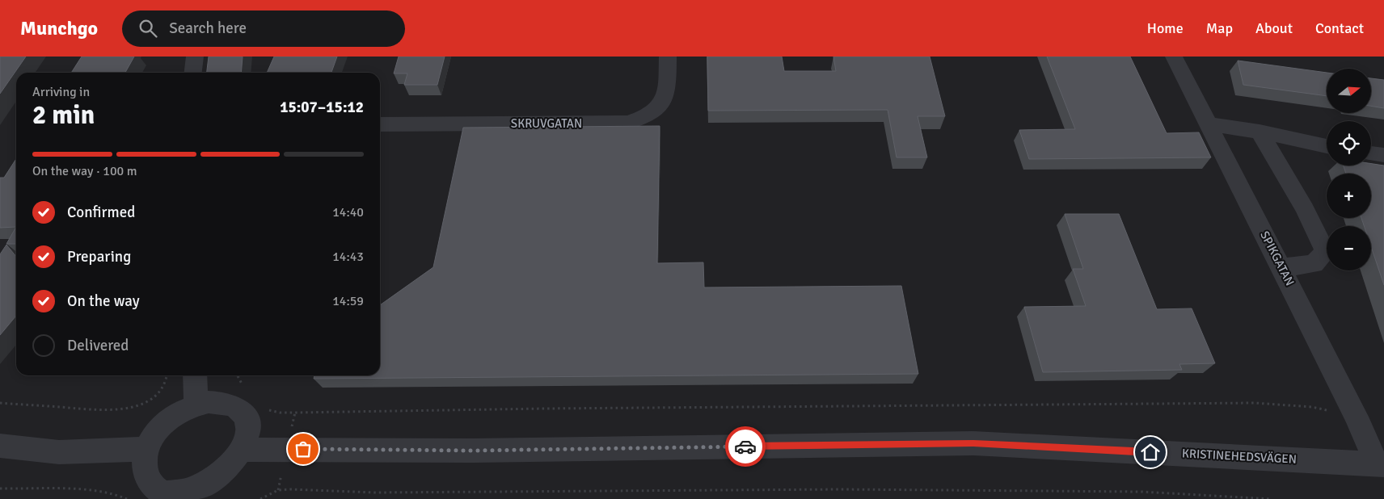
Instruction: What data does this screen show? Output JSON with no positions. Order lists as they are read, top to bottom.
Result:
{
  "streets": {
    "street": ["SKRUVGATAN", "SPIKGATAN", "KRISTINEHEDSVÄGEN"]
  },
  "crossings": [
    ["SPIKGATAN", "KRISTINEHEDSVÄGEN"]
  ],
  "north": "right",
  "page": {
    "header": "Munchgo",
    "search": "Search here",
    "nav": [
      "Home",
      "Map",
      "About",
      "Contact"
    ],
    "map_buttons": ["+", "−"],
    "heading": ["2 min", "Arriving in", "15:07–15:12"],
    "bar": "On the way · 100 m",
    "list": [
      ["Confirmed", "14:40"],
      ["Preparing", "14:43"],
      ["On the way", "14:59"],
      "Delivered"
    ]
  }
}
